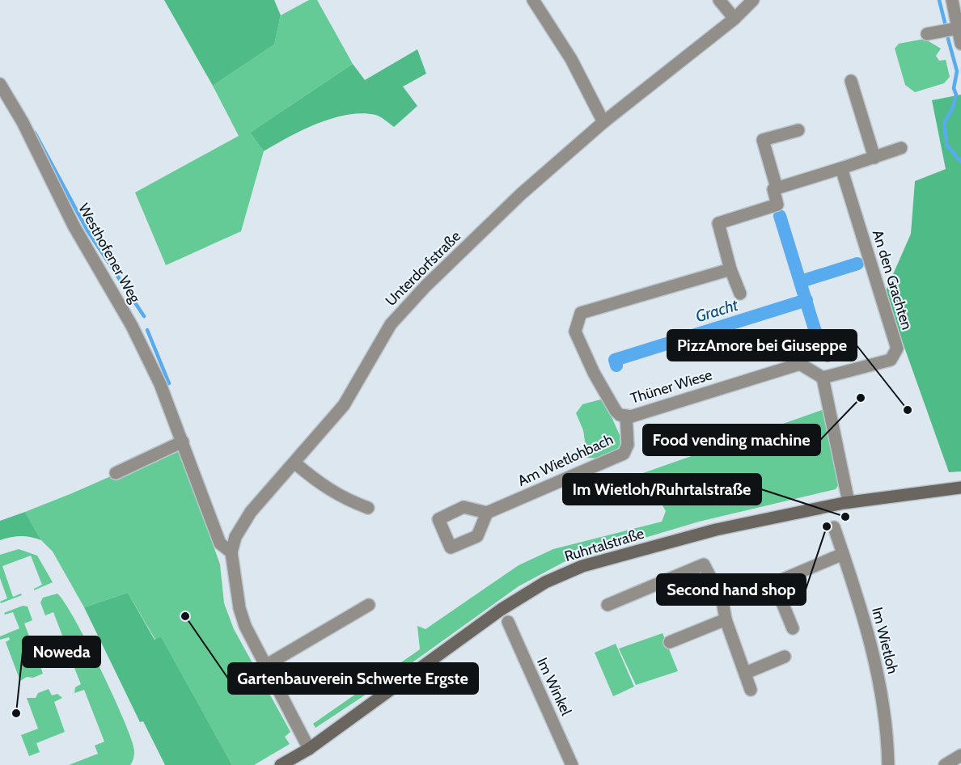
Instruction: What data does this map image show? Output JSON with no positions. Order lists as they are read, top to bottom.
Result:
{
  "streets": {
    "main road": ["Ruhrtalstraße"],
    "street": [
      "Westhofener Weg",
      "Unterdorfstraße",
      "An den Grachten",
      "Thüner Wiese",
      "Am Wietlohbach",
      "Im Wietloh",
      "Im Winkel"
    ]
  },
  "crossings": [
    ["Westhofener Weg", "Unterdorfstraße"],
    ["Unterdorfstraße", "Ruhrtalstraße"],
    ["An den Grachten", "Thüner Wiese"],
    ["Thüner Wiese", "Am Wietlohbach"]
  ],
  "water": ["Gracht"],
  "places": [
    "Food vending machine",
    "PizzAmore bei Giuseppe",
    "Im Wietloh/Ruhrtalstraße",
    "Second hand shop",
    "Gartenbauverein Schwerte Ergste",
    "Noweda"
  ]
}
